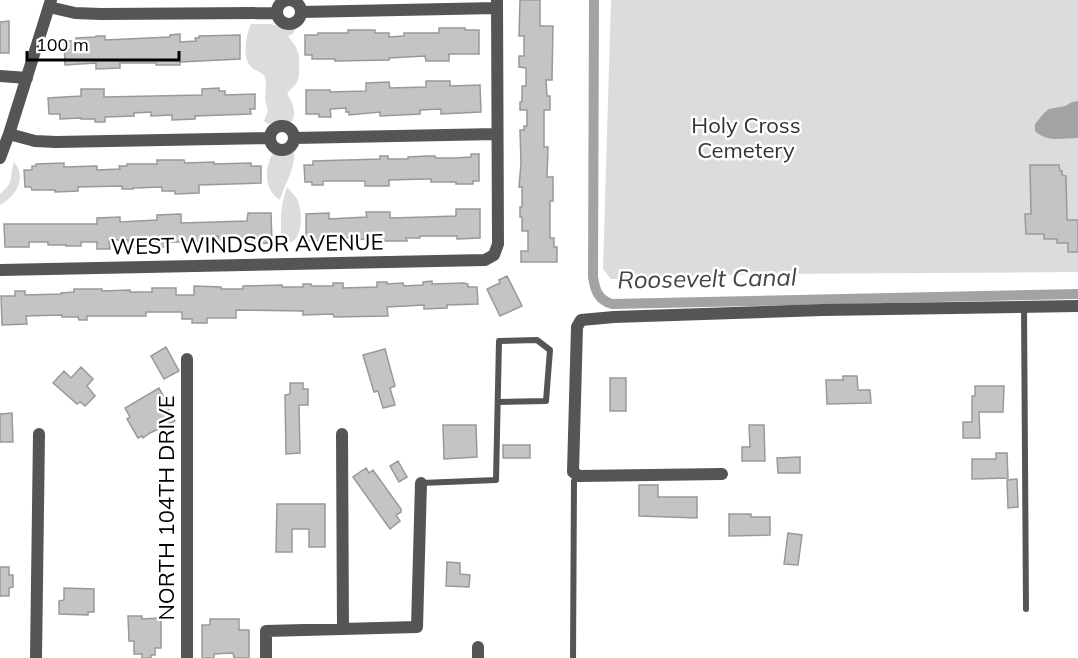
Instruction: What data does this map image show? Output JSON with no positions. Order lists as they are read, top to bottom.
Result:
{
  "streets": {
    "street": ["WEST WINDSOR AVENUE", "NORTH 104TH DRIVE"]
  },
  "water": ["Roosevelt Canal"],
  "parks": ["Holy Cross Cemetery"],
  "scale_bar": "100 m"
}
